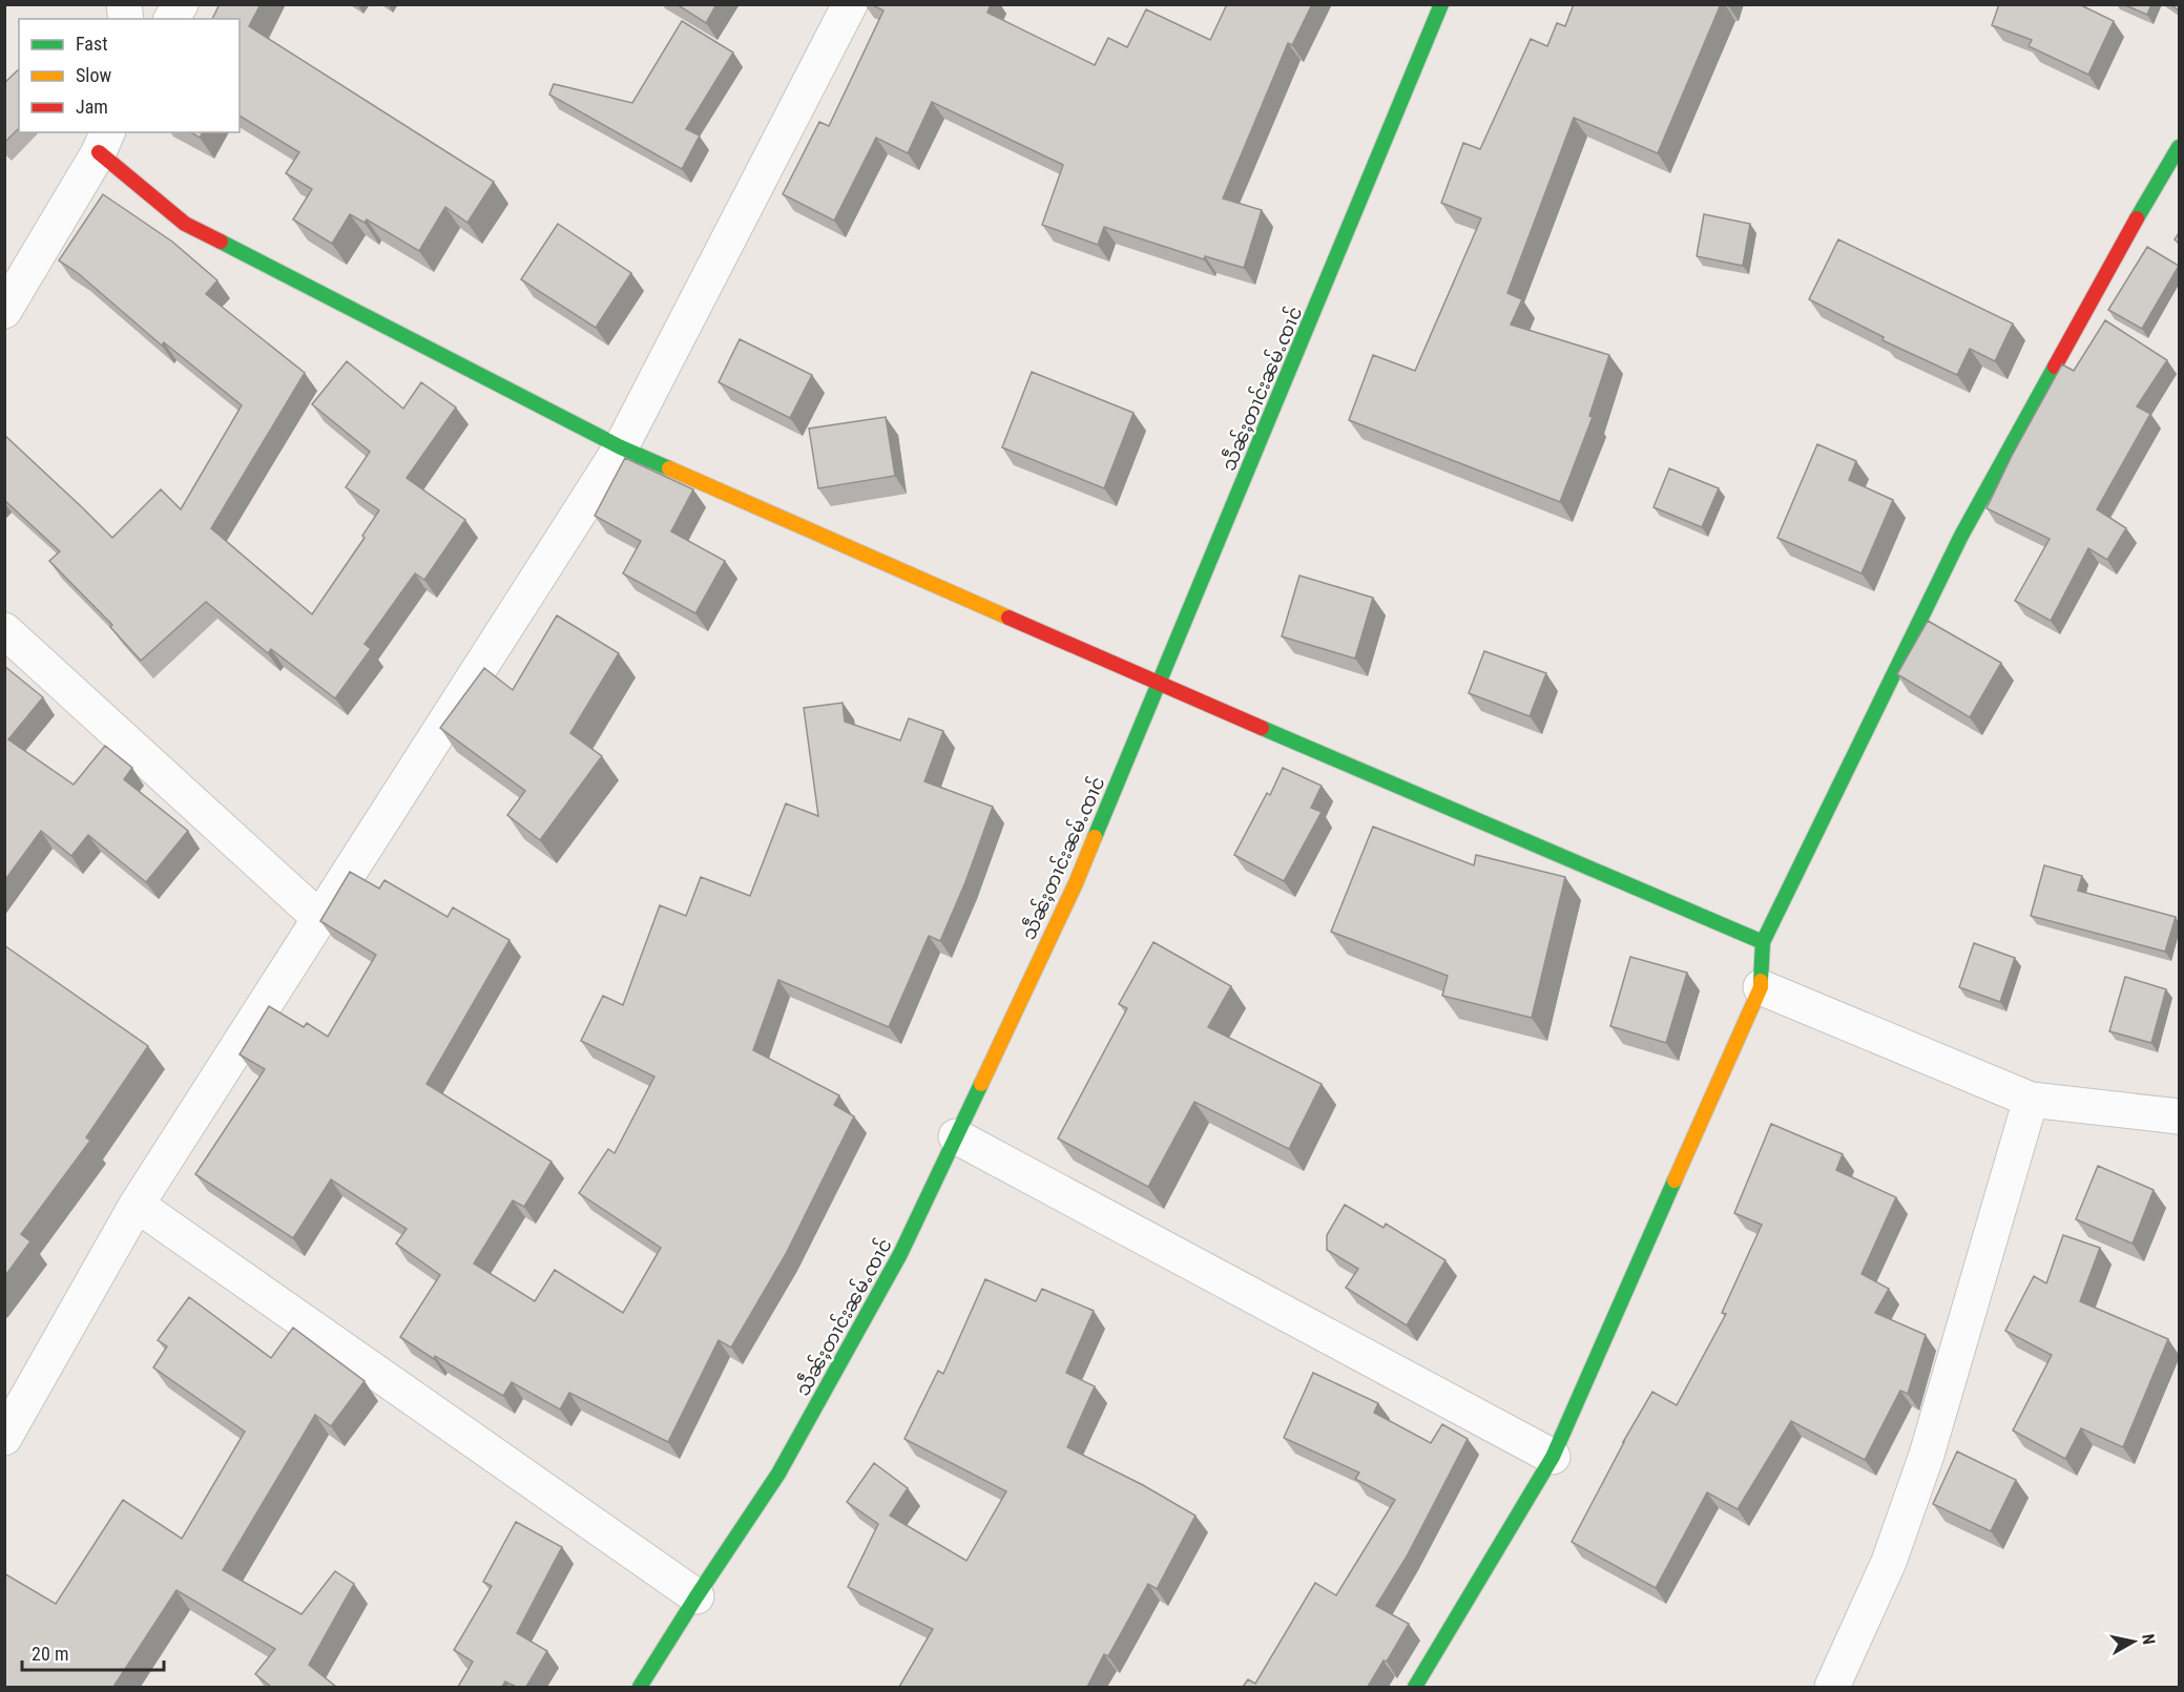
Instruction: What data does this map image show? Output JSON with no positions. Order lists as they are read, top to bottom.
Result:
{
  "streets": {
    "main road": ["သဵၼ်ႈတၢင်းၼမ်ႉၸၢင်"]
  },
  "legend": ["Fast", "Slow", "Jam"],
  "scale_bar": "20 m",
  "north": "right"
}
